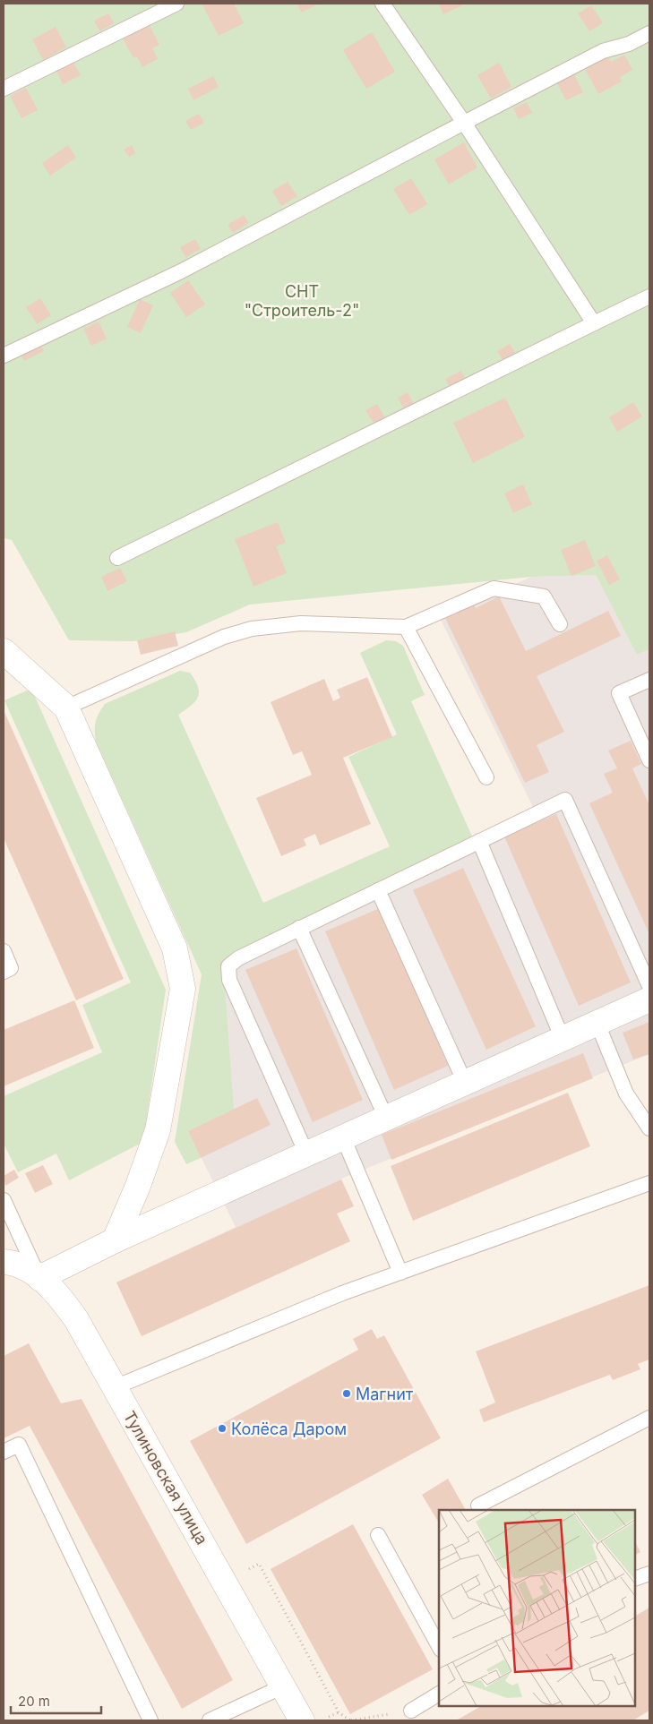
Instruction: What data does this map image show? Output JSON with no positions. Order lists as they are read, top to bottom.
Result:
{
  "streets": {
    "street": ["Тулиновская улица"]
  },
  "parks": ["СНТ \"Строитель-2\""],
  "places": ["Магнит", "Колёса Даром"],
  "scale_bar": "20 m"
}
